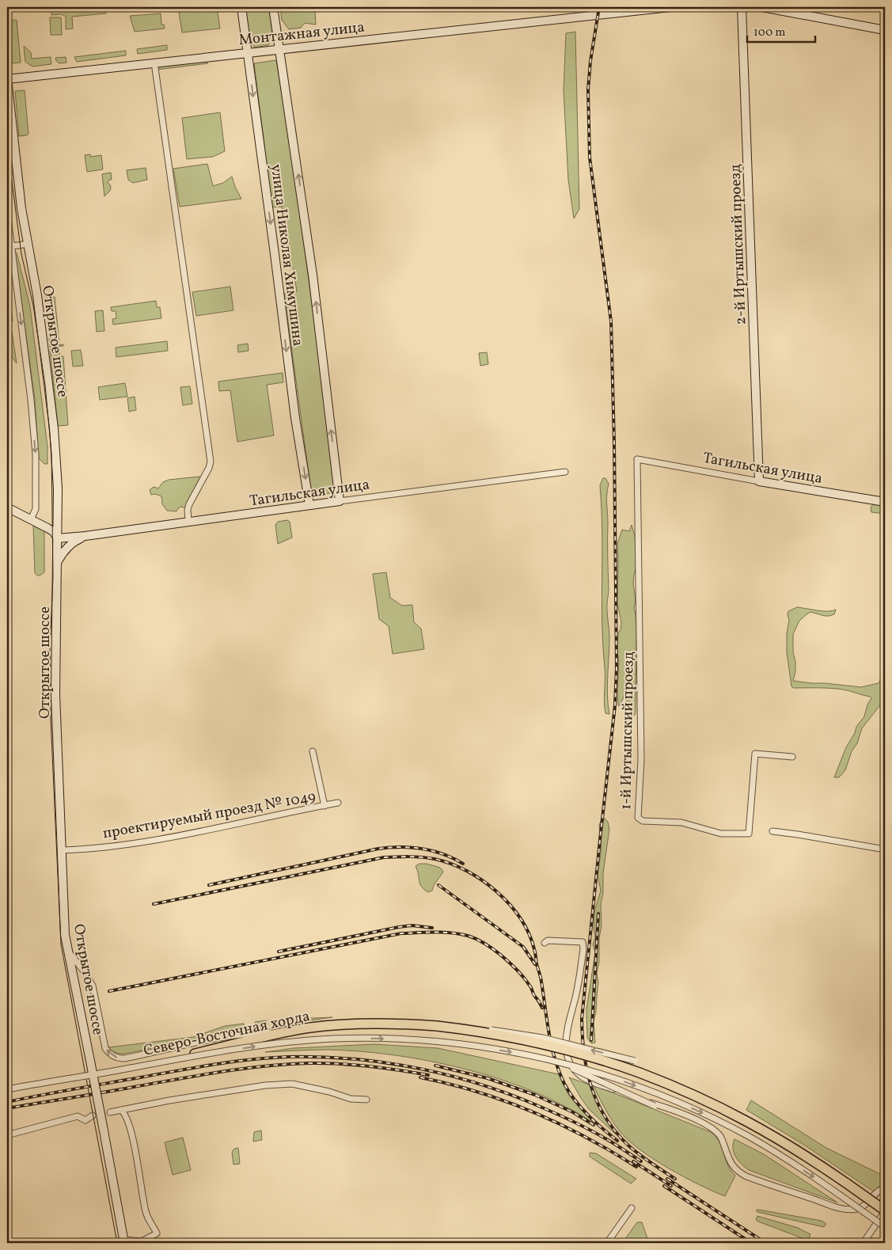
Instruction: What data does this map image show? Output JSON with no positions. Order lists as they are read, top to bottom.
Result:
{
  "streets": {
    "main road": [
      "Монтажная улица",
      "2-й Иртышский проезд",
      "улица Николая Химушина",
      "Открытое шоссе",
      "Тагильская улица",
      "Северо-Восточная хорда"
    ],
    "street": ["1-й Иртышский проезд", "проектируемый проезд № 1049"]
  },
  "crossings": [
    ["Монтажная улица", "улица Николая Химушина"],
    ["Монтажная улица", "Открытое шоссе"],
    ["2-й Иртышский проезд", "Тагильская улица"],
    ["улица Николая Химушина", "Тагильская улица"],
    ["Открытое шоссе", "Тагильская улица"],
    ["Открытое шоссе", "проектируемый проезд № 1049"],
    ["Тагильская улица", "1-й Иртышский проезд"]
  ],
  "scale_bar": "100 m"
}
